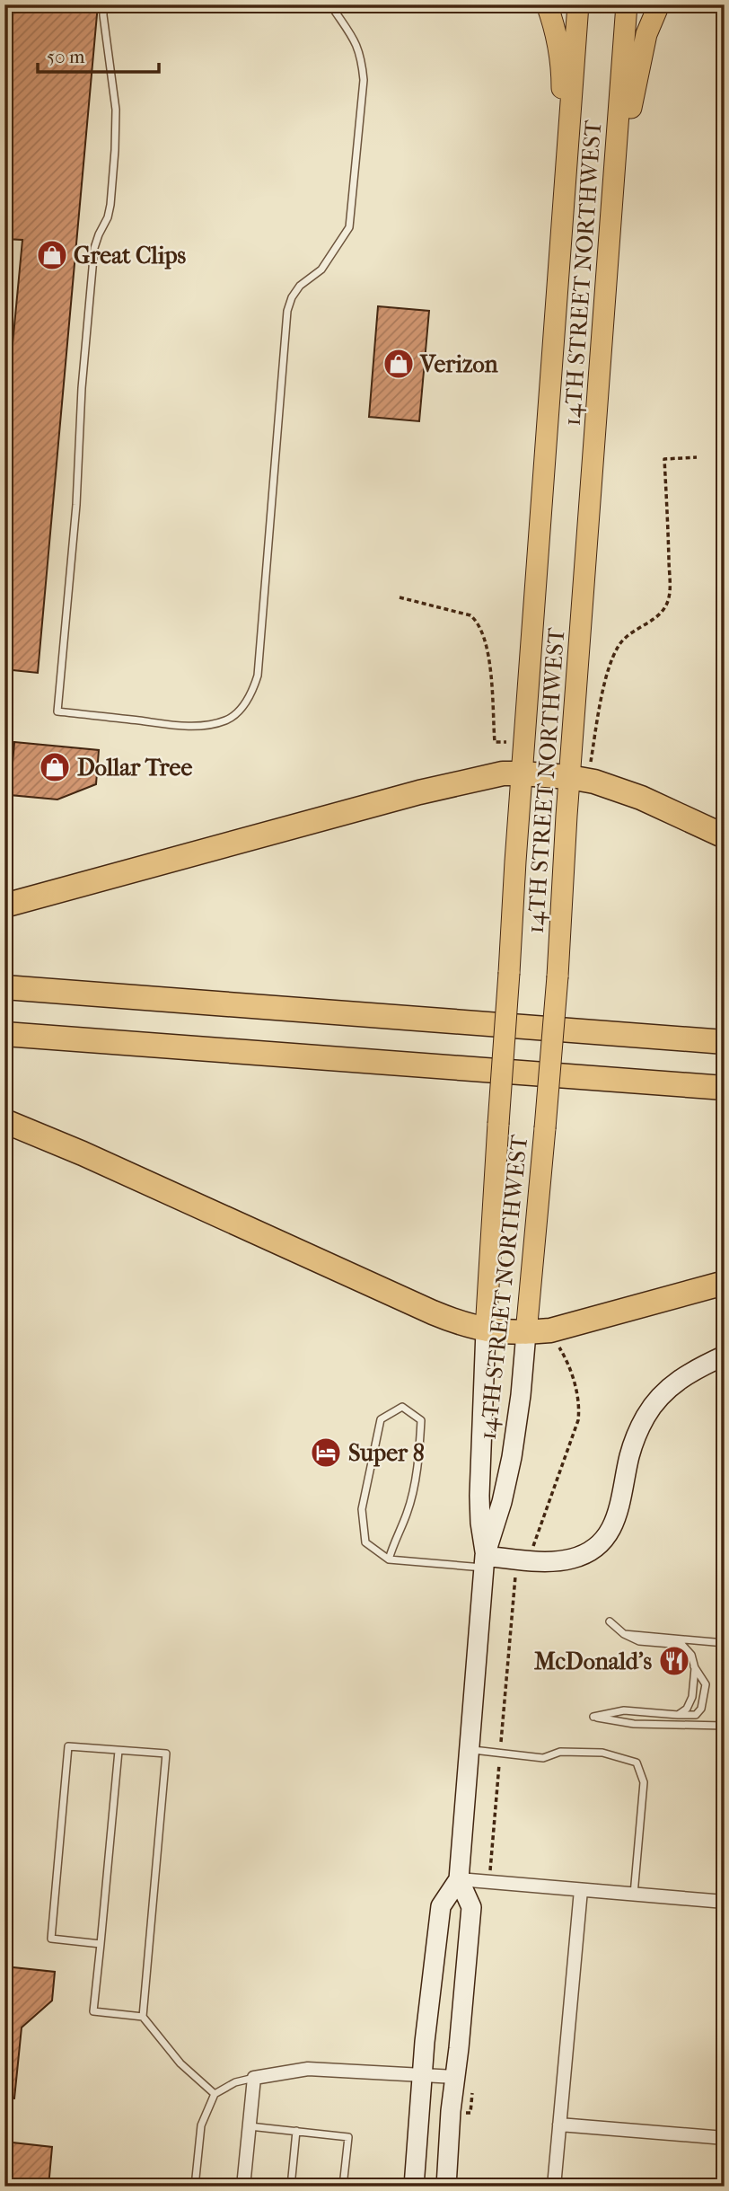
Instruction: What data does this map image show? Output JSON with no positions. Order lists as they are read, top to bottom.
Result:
{
  "streets": {
    "main road": ["14TH STREET NORTHWEST"]
  },
  "places": {
    "shop": ["Great Clips", "Verizon", "Dollar Tree"],
    "hotel": ["Super 8"],
    "restaurant": ["McDonald's"]
  },
  "scale_bar": "50 m"
}
